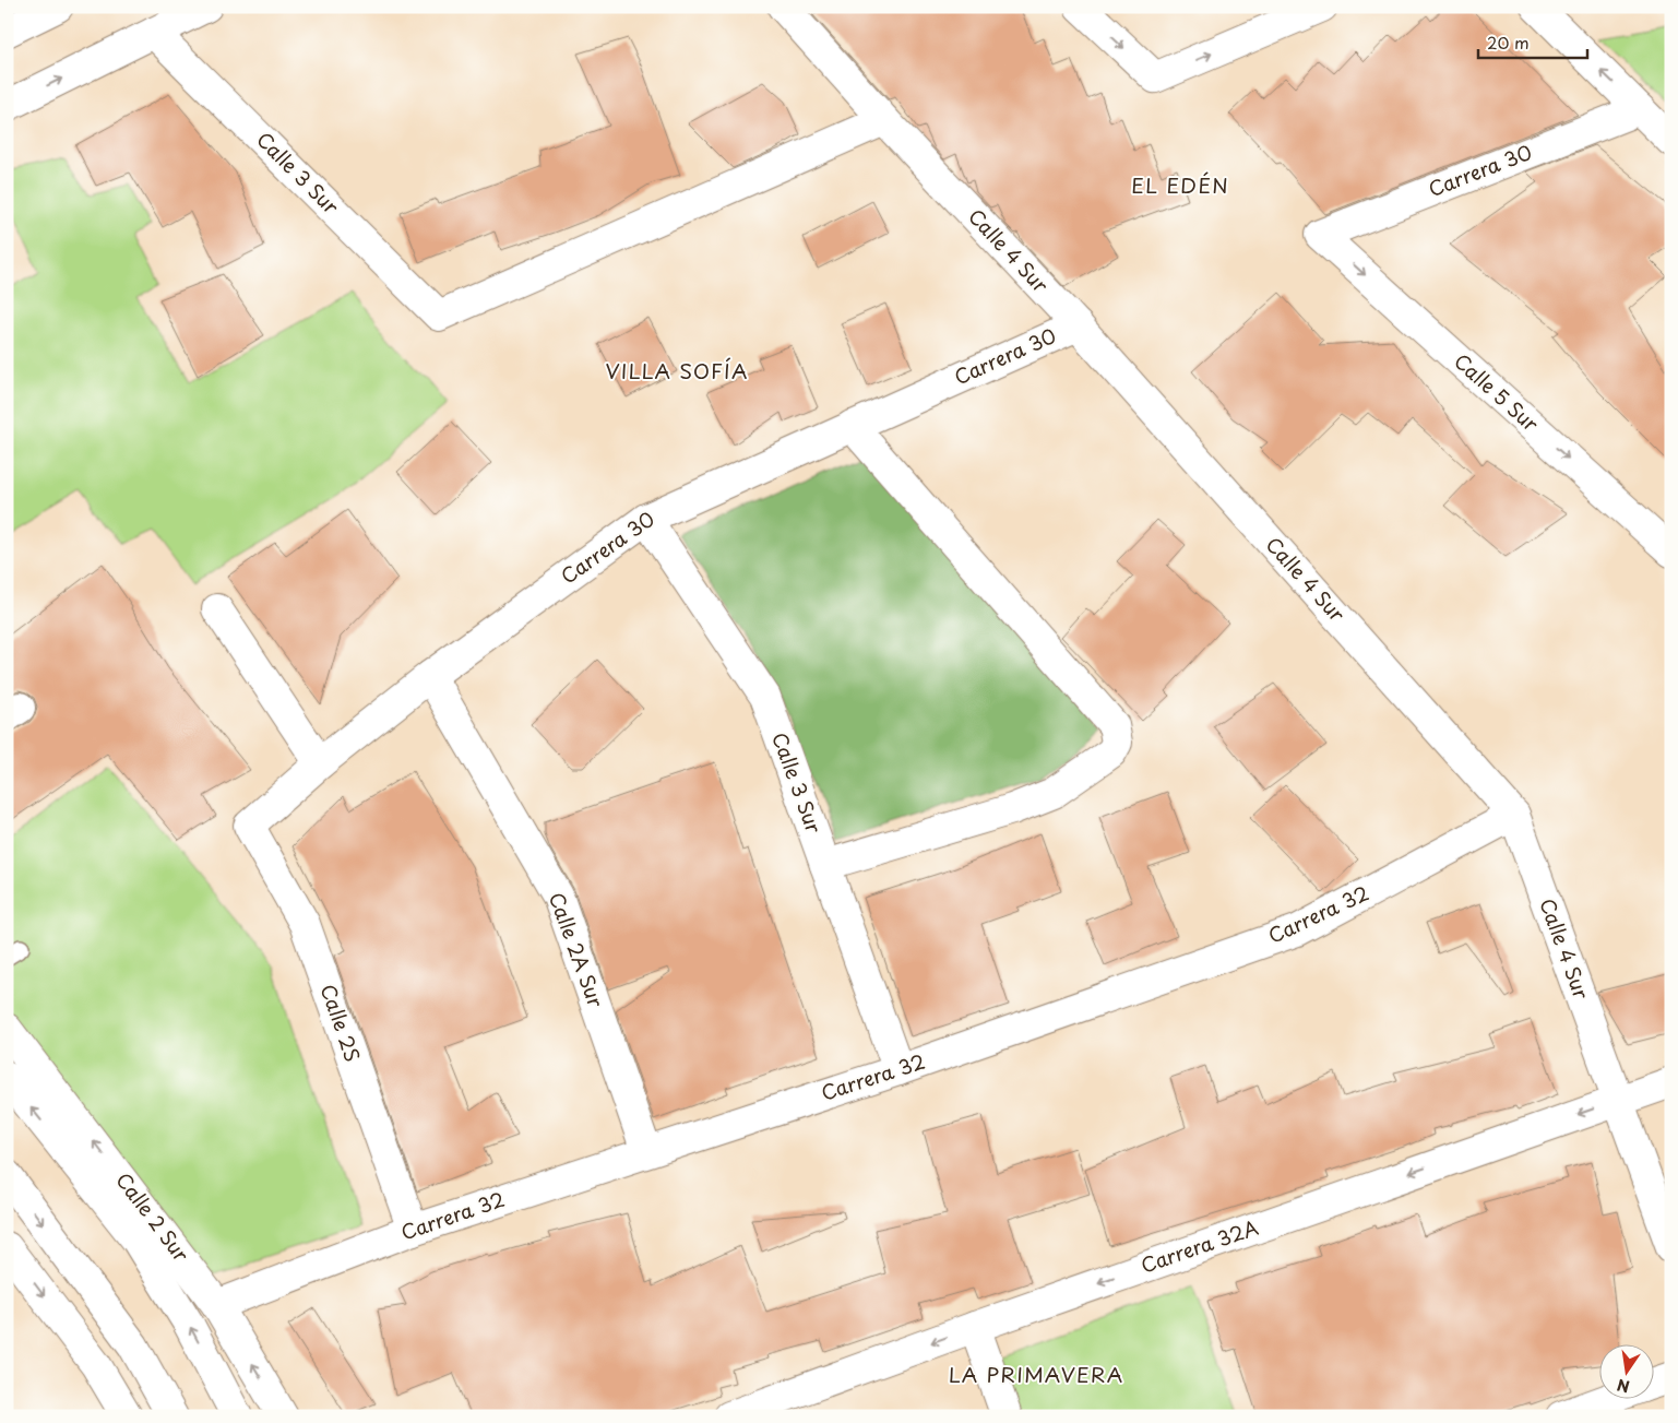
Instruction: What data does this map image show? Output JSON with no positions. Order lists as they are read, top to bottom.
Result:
{
  "streets": {
    "street": [
      "Carrera 30",
      "Calle 3 Sur",
      "Calle 4 Sur",
      "Calle 5 Sur",
      "Carrera 32",
      "Calle 2A Sur",
      "Calle 2S",
      "Calle 2 Sur",
      "Carrera 32A"
    ]
  },
  "crossings": [
    ["Carrera 30", "Calle 3 Sur"],
    ["Carrera 30", "Calle 4 Sur"],
    ["Carrera 30", "Calle 5 Sur"],
    ["Carrera 30", "Calle 2A Sur"],
    ["Carrera 30", "Calle 2S"],
    ["Calle 3 Sur", "Calle 4 Sur"],
    ["Calle 3 Sur", "Carrera 32"],
    ["Calle 4 Sur", "Carrera 32"],
    ["Calle 4 Sur", "Carrera 32A"],
    ["Carrera 32", "Calle 2A Sur"],
    ["Carrera 32", "Calle 2S"],
    ["Carrera 32", "Calle 2 Sur"]
  ],
  "one_way": ["Calle 5 Sur", "Carrera 32A"],
  "districts": ["EL EDÉN", "VILLA SOFÍA", "LA PRIMAVERA"],
  "scale_bar": "20 m",
  "north": "bottom"
}
